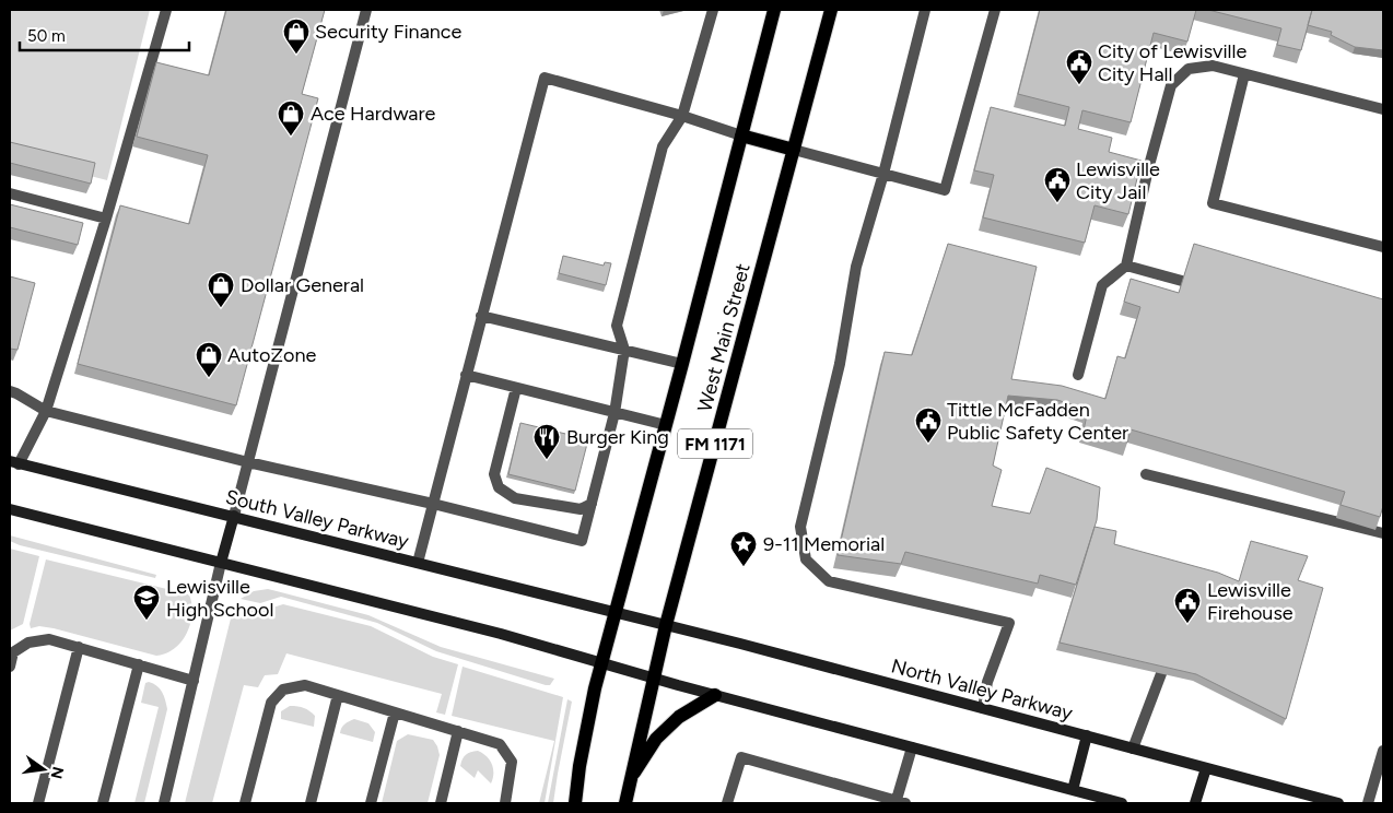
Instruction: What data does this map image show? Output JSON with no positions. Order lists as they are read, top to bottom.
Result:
{
  "streets": {
    "main road": [
      "West Main Street",
      "FM 1171",
      "South Valley Parkway",
      "North Valley Parkway"
    ]
  },
  "crossings": [
    ["West Main Street", "South Valley Parkway"],
    ["West Main Street", "North Valley Parkway"],
    ["South Valley Parkway", "North Valley Parkway"]
  ],
  "places": {
    "shop": [
      "Security Finance",
      "Ace Hardware",
      "Dollar General",
      "AutoZone"
    ],
    "public building": [
      "City of Lewisville City Hall",
      "Lewisville City Jail",
      "Tittle McFadden Public Safety Center",
      "Lewisville Firehouse"
    ],
    "restaurant": ["Burger King"],
    "place": ["9-11 Memorial"],
    "school or university": ["Lewisville High School"]
  },
  "scale_bar": "50 m",
  "north": "right"
}
